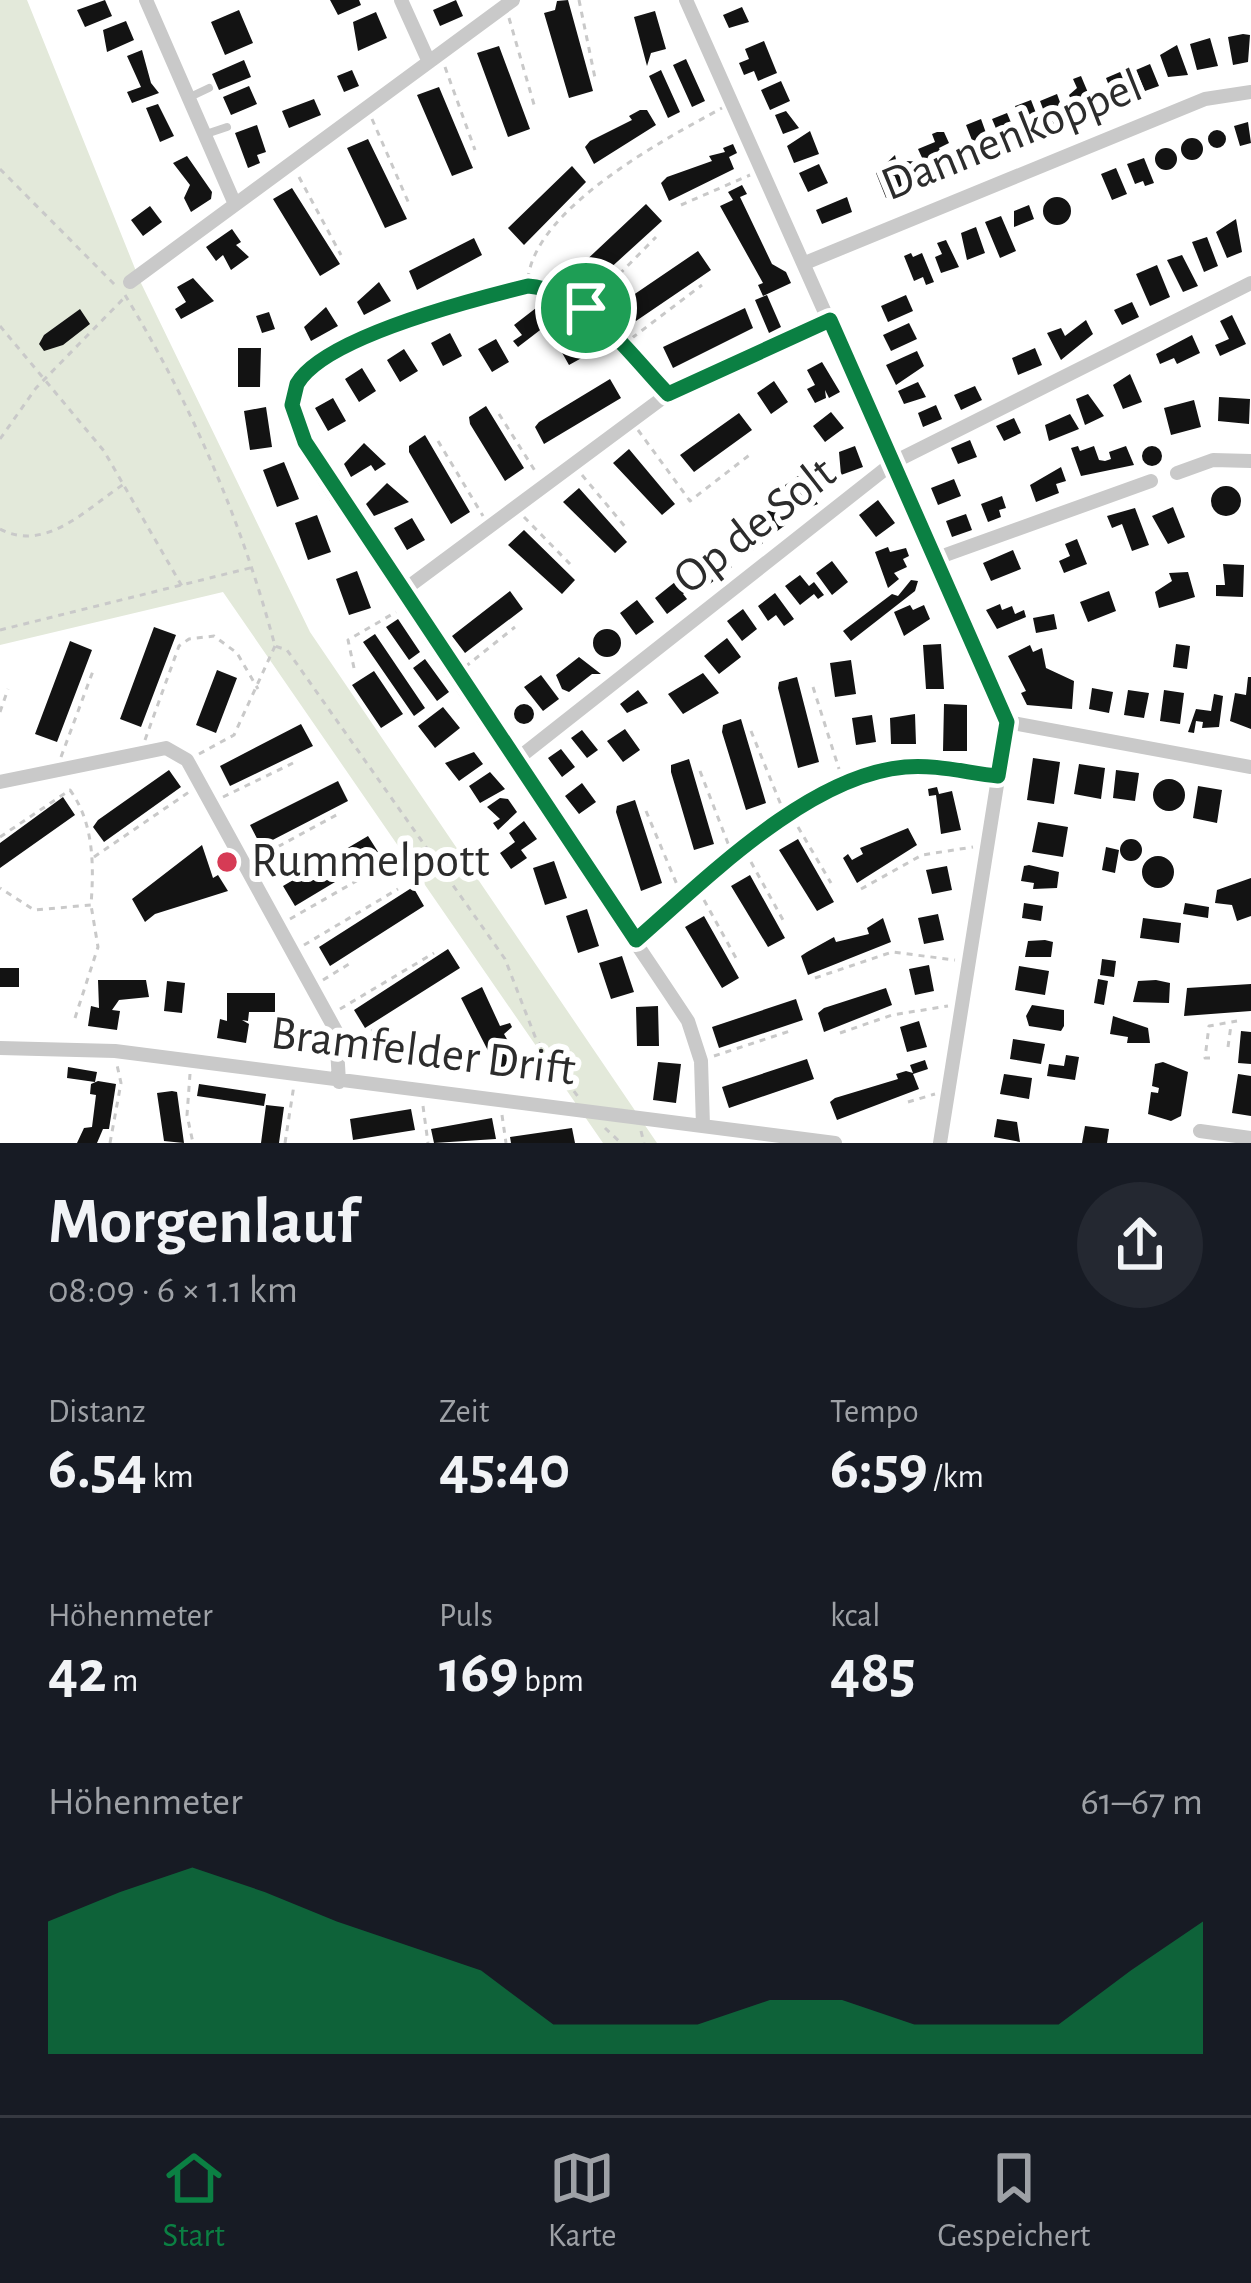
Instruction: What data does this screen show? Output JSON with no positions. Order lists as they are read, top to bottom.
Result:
{
  "streets": {
    "street": ["Dannenkoppel", "Op de Solt", "Bramfelder Drift"]
  },
  "places": ["Rummelpott"],
  "page": {
    "heading": ["Morgenlauf", "08:09 · 6 × 1.1 km"],
    "stats": [
      ["Distanz", "6.54 km"],
      ["Zeit", "45:40"],
      ["Tempo", "6:59 /km"],
      ["Höhenmeter", "42 m"],
      ["Puls", "169 bpm"],
      ["kcal", "485"]
    ],
    "chart": ["Höhenmeter", "61–67 m"],
    "tabs": ["Start", "Karte", "Gespeichert"]
  }
}
